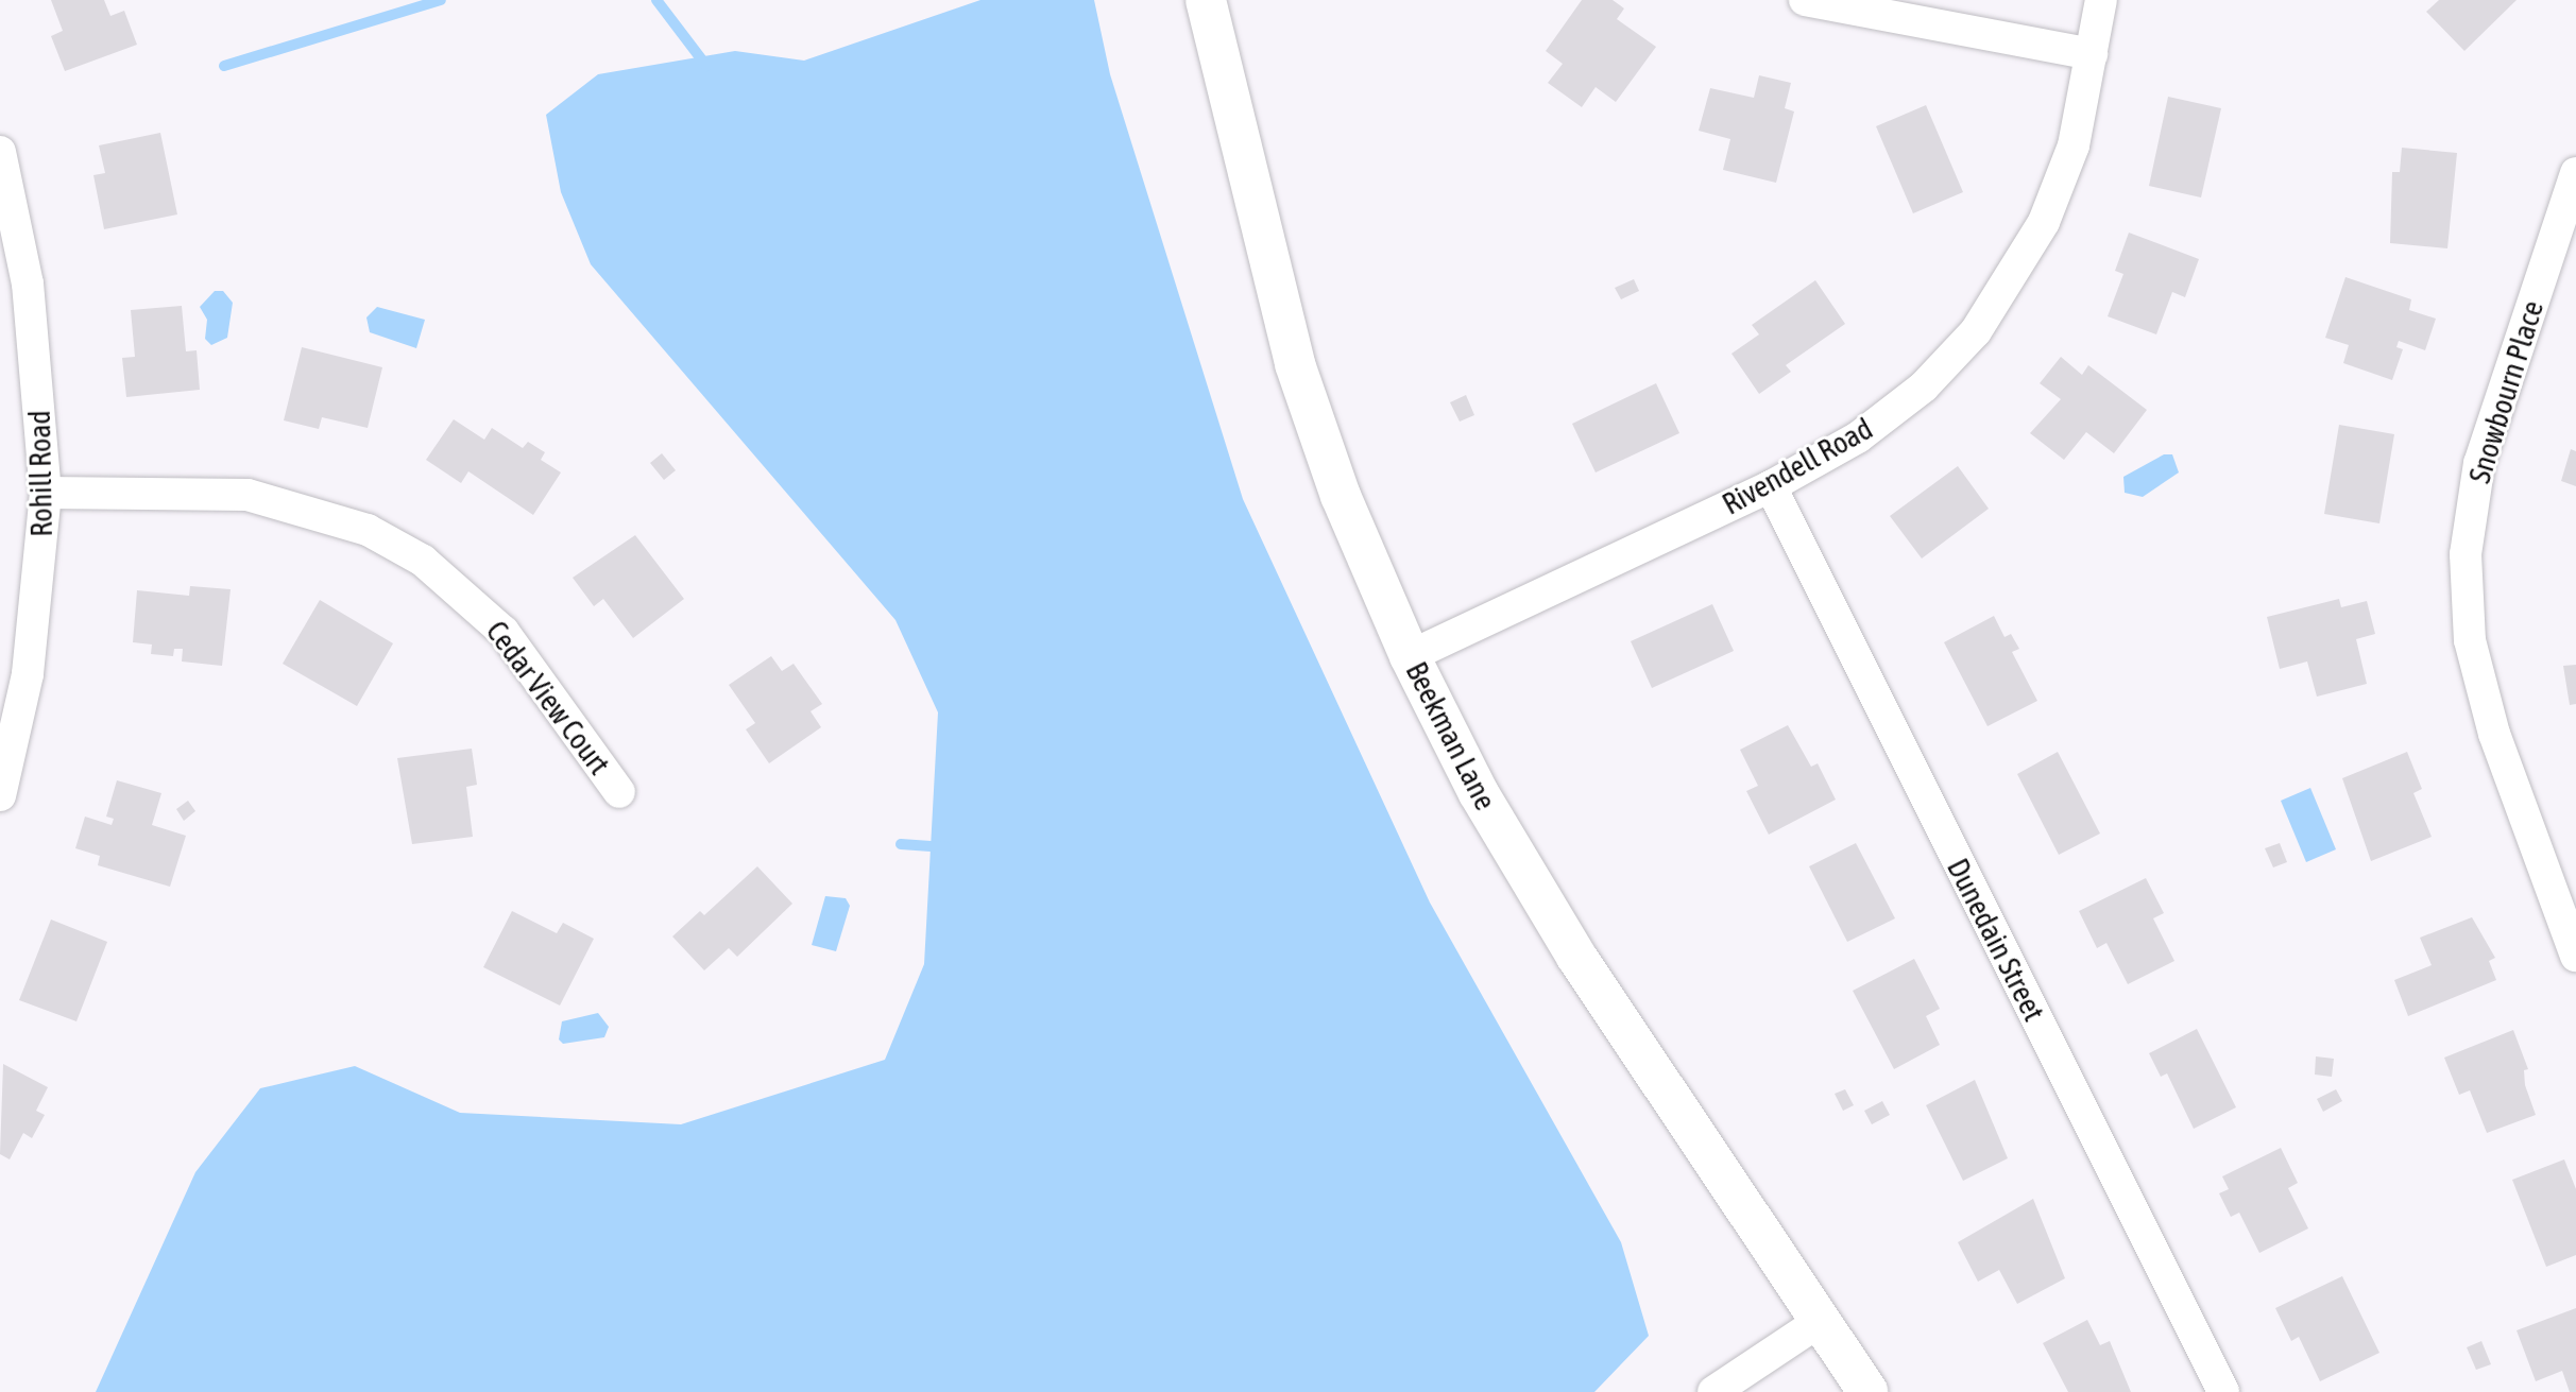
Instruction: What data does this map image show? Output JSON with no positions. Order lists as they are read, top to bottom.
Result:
{
  "streets": {
    "street": [
      "Snowbourn Place",
      "Rivendell Road",
      "Rohill Road",
      "Cedar View Court",
      "Beekman Lane",
      "Dunedain Street"
    ]
  },
  "crossings": [
    ["Rivendell Road", "Beekman Lane"],
    ["Rivendell Road", "Dunedain Street"],
    ["Rohill Road", "Cedar View Court"]
  ]
}
